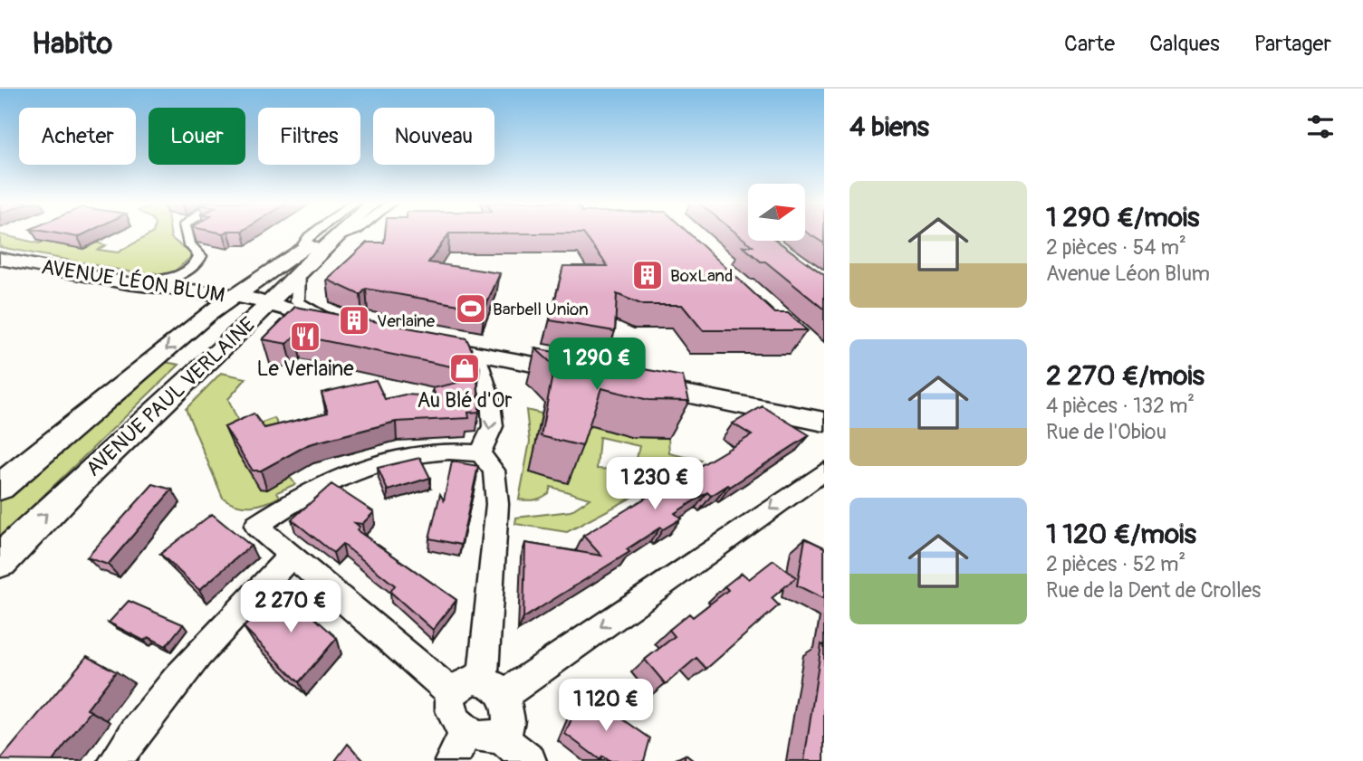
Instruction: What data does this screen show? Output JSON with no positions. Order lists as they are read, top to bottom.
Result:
{
  "streets": {
    "main road": ["AVENUE LÉON BLUM", "AVENUE PAUL VERLAINE"]
  },
  "crossings": [
    ["AVENUE LÉON BLUM", "AVENUE PAUL VERLAINE"]
  ],
  "places": {
    "building": ["BoxLand", "Verlaine"],
    "sports": ["Barbell Union"],
    "restaurant": ["Le Verlaine"],
    "shop": ["Au Blé d'Or"]
  },
  "north": "right",
  "page": {
    "header": "Habito",
    "nav": ["Carte", "Calques", "Partager"],
    "heading": "4 biens",
    "chip": [
      "Acheter",
      "Louer",
      "Filtres",
      "Nouveau"
    ],
    "list": [
      {
        "name": "1 290 €/mois",
        "note": "2 pièces · 54 m² · Avenue Léon Blum"
      },
      {
        "name": "2 270 €/mois",
        "note": "4 pièces · 132 m² · Rue de l'Obiou"
      },
      {
        "name": "1 120 €/mois",
        "note": "2 pièces · 52 m² · Rue de la Dent de Crolles"
      }
    ],
    "price": [
      "1 290 €",
      "1 230 €",
      "2 270 €",
      "1 120 €"
    ]
  }
}
